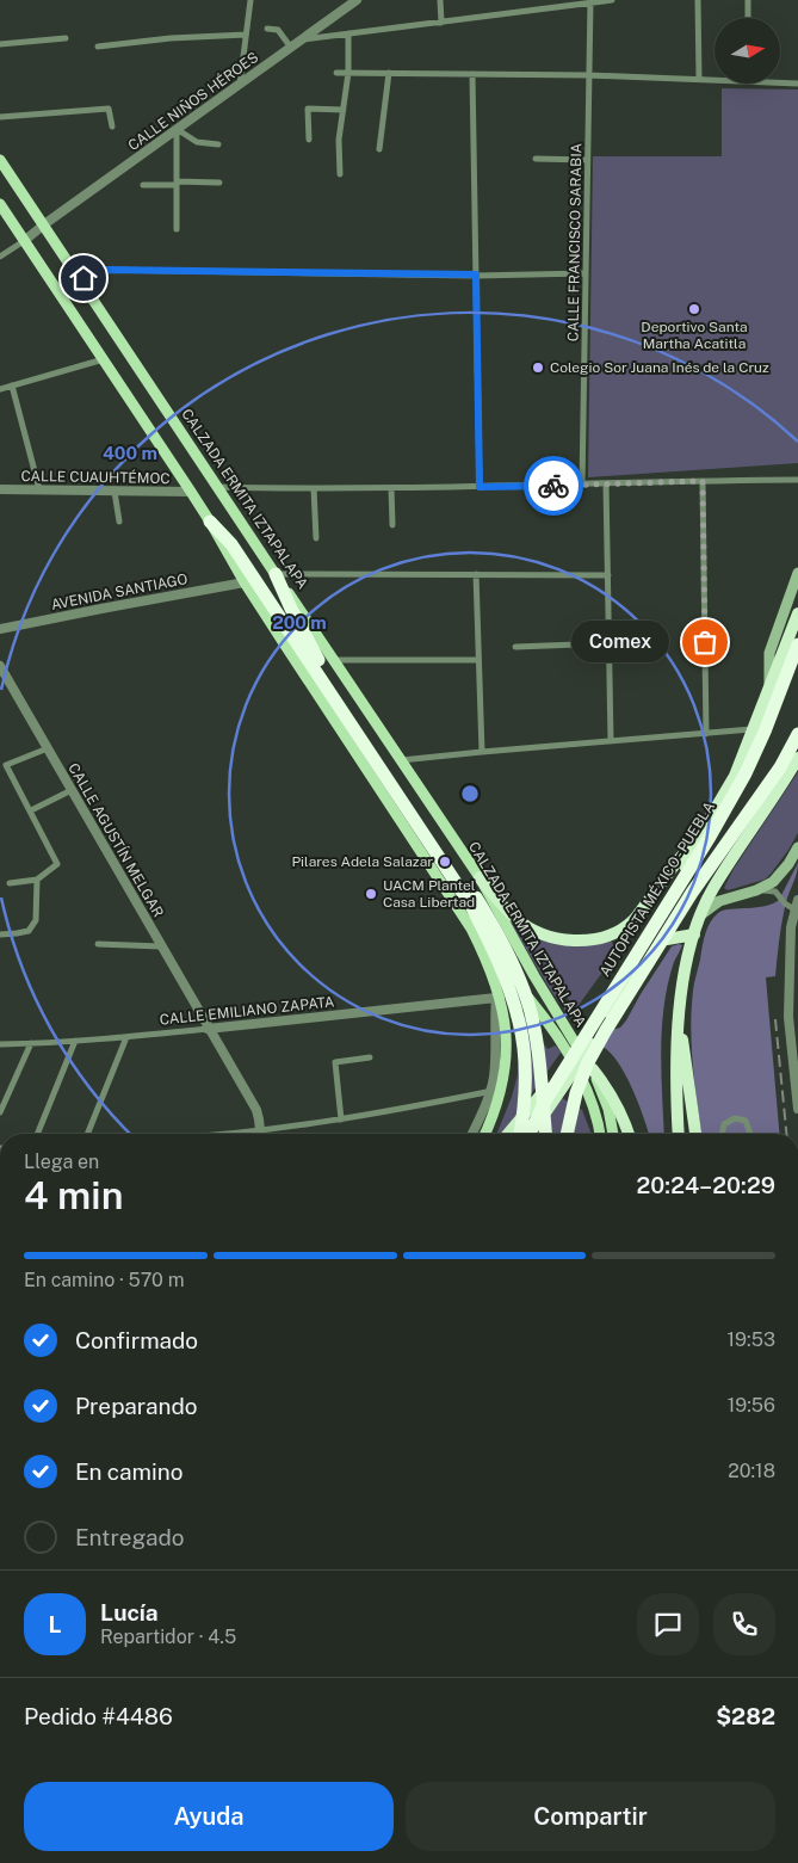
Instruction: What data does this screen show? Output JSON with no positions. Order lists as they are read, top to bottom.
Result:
{
  "streets": {
    "highway": ["AUTOPISTA MÉXICO - PUEBLA"],
    "main road": ["CALZADA ERMITA IZTAPALAPA"],
    "street": [
      "CALLE NIÑOS HÉROES",
      "CALLE FRANCISCO SARABIA",
      "CALLE CUAUHTÉMOC",
      "AVENIDA SANTIAGO",
      "CALLE AGUSTÍN MELGAR",
      "CALLE EMILIANO ZAPATA"
    ]
  },
  "crossings": [
    ["CALLE NIÑOS HÉROES", "CALZADA ERMITA IZTAPALAPA"],
    ["CALZADA ERMITA IZTAPALAPA", "AUTOPISTA MÉXICO - PUEBLA"],
    ["CALLE AGUSTÍN MELGAR", "CALLE EMILIANO ZAPATA"]
  ],
  "places": [
    "Deportivo Santa Martha Acatitla",
    "Colegio Sor Juana Inés de la Cruz",
    "Comex",
    "Pilares Adela Salazar",
    "UACM Plantel Casa Libertad"
  ],
  "north": "right",
  "page": {
    "bubble": "Comex",
    "heading": ["4 min", "Llega en", "20:24–20:29"],
    "panel": [
      "Lucía",
      "Repartidor · 4.5",
      "Pedido #4486",
      "$282"
    ],
    "bar": "En camino · 570 m",
    "list": [
      ["Confirmado", "19:53"],
      ["Preparando", "19:56"],
      ["En camino", "20:18"],
      "Entregado"
    ],
    "round": "L",
    "buttons": ["Ayuda", "Compartir"]
  },
  "rings": ["400 m", "200 m"]
}
